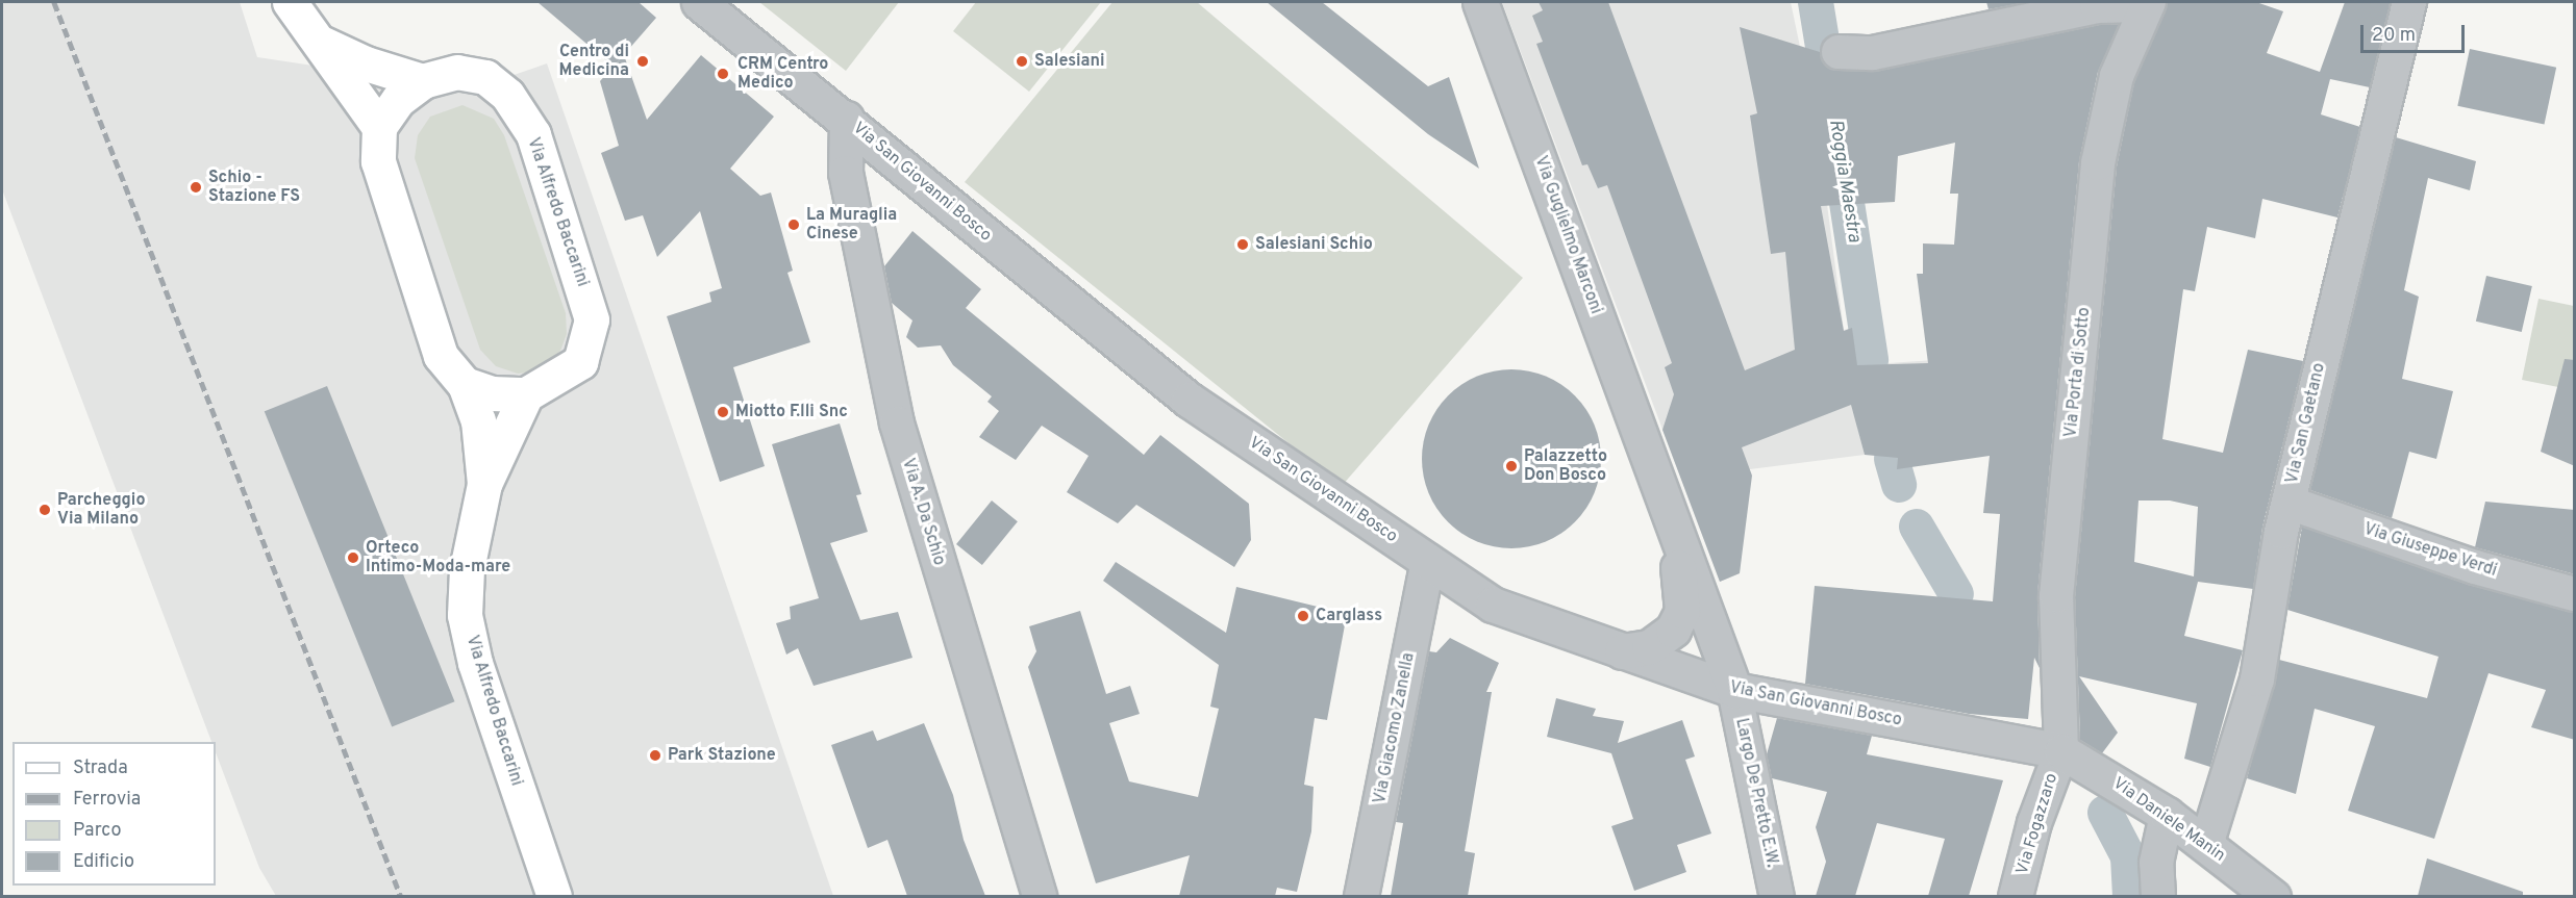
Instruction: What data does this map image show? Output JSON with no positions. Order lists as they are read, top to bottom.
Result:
{
  "streets": {
    "main road": ["Via Alfredo Baccarini"],
    "street": [
      "Via San Giovanni Bosco",
      "Via Guglielmo Marconi",
      "Via Porta di Sotto",
      "Via San Gaetano",
      "Via A. Da Schio",
      "Via Giuseppe Verdi",
      "Via Giacomo Zanella",
      "Largo De Pretto E.W.",
      "Via Daniele Manin",
      "Via Fogazzaro"
    ]
  },
  "crossings": [
    ["Via San Giovanni Bosco", "Via Guglielmo Marconi"],
    ["Via San Giovanni Bosco", "Via Porta di Sotto"],
    ["Via San Giovanni Bosco", "Via A. Da Schio"],
    ["Via San Giovanni Bosco", "Via Giacomo Zanella"],
    ["Via San Giovanni Bosco", "Largo De Pretto E.W."],
    ["Via San Giovanni Bosco", "Via Daniele Manin"],
    ["Via San Giovanni Bosco", "Via Fogazzaro"],
    ["Via Guglielmo Marconi", "Largo De Pretto E.W."],
    ["Via Porta di Sotto", "Via Daniele Manin"],
    ["Via Porta di Sotto", "Via Fogazzaro"],
    ["Via San Gaetano", "Via Giuseppe Verdi"],
    ["Via San Gaetano", "Via Daniele Manin"],
    ["Via Daniele Manin", "Via Fogazzaro"]
  ],
  "water": ["Roggia Maestra"],
  "places": [
    "Centro di Medicina",
    "Salesiani",
    "CRM Centro Medico",
    "Schio - Stazione FS",
    "La Muraglia Cinese",
    "Salesiani Schio",
    "Miotto F.lli Snc",
    "Palazzetto Don Bosco",
    "Parcheggio Via Milano",
    "Orteco Intimo-Moda-mare",
    "Carglass",
    "Park Stazione"
  ],
  "legend": [
    "Strada",
    "Ferrovia",
    "Parco",
    "Edificio"
  ],
  "scale_bar": "20 m"
}
